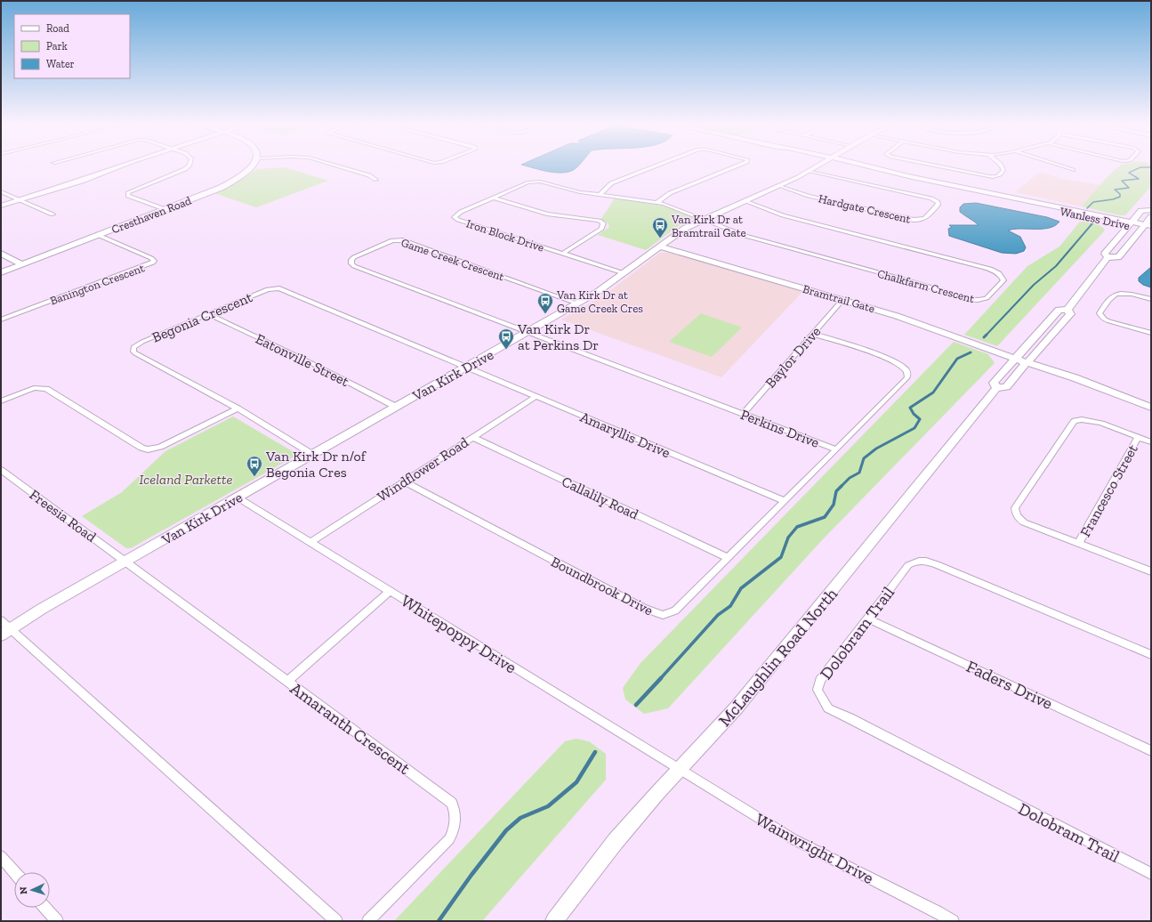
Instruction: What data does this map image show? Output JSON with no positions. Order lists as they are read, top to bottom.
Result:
{
  "streets": {
    "street": [
      "Hardgate Crescent",
      "Cresthaven Road",
      "Wanless Drive",
      "Iron Block Drive",
      "Game Creek Crescent",
      "Banington Crescent",
      "Chalkfarm Crescent",
      "Bramtrail Gate",
      "Begonia Crescent",
      "Baylor Drive",
      "Eatonville Street",
      "Van Kirk Drive",
      "Perkins Drive",
      "Amaryllis Drive",
      "Windflower Road",
      "Francesco Street",
      "Callalily Road",
      "Freesia Road",
      "Boundbrook Drive",
      "Dolobram Trail",
      "Whitepoppy Drive",
      "McLaughlin Road North",
      "Faders Drive",
      "Amaranth Crescent",
      "Wainwright Drive"
    ]
  },
  "crossings": [
    ["Hardgate Crescent", "Van Kirk Drive"],
    ["Cresthaven Road", "Banington Crescent"],
    ["Wanless Drive", "McLaughlin Road North"],
    ["Iron Block Drive", "Chalkfarm Crescent"],
    ["Iron Block Drive", "Van Kirk Drive"],
    ["Game Creek Crescent", "Van Kirk Drive"],
    ["Game Creek Crescent", "Perkins Drive"],
    ["Chalkfarm Crescent", "Van Kirk Drive"],
    ["Bramtrail Gate", "Baylor Drive"],
    ["Bramtrail Gate", "Van Kirk Drive"],
    ["Bramtrail Gate", "McLaughlin Road North"],
    ["Begonia Crescent", "Eatonville Street"],
    ["Begonia Crescent", "Van Kirk Drive"],
    ["Begonia Crescent", "Amaryllis Drive"],
    ["Baylor Drive", "Perkins Drive"],
    ["Eatonville Street", "Van Kirk Drive"],
    ["Van Kirk Drive", "Perkins Drive"],
    ["Van Kirk Drive", "Amaryllis Drive"],
    ["Van Kirk Drive", "Freesia Road"],
    ["Van Kirk Drive", "Whitepoppy Drive"],
    ["Van Kirk Drive", "Amaranth Crescent"],
    ["Perkins Drive", "Boundbrook Drive"],
    ["Amaryllis Drive", "Windflower Road"],
    ["Amaryllis Drive", "Boundbrook Drive"],
    ["Windflower Road", "Callalily Road"],
    ["Windflower Road", "Boundbrook Drive"],
    ["Windflower Road", "Whitepoppy Drive"],
    ["Callalily Road", "Boundbrook Drive"],
    ["Freesia Road", "Amaranth Crescent"],
    ["Dolobram Trail", "Faders Drive"],
    ["Whitepoppy Drive", "McLaughlin Road North"],
    ["Whitepoppy Drive", "Wainwright Drive"],
    ["McLaughlin Road North", "Wainwright Drive"]
  ],
  "parks": ["Iceland Parkette"],
  "places": {
    "bus stop": [
      "Van Kirk Dr at Bramtrail Gate",
      "Van Kirk Dr at Game Creek Cres",
      "Van Kirk Dr at Perkins Dr",
      "Van Kirk Dr n/of Begonia Cres"
    ]
  },
  "legend": ["Road", "Park", "Water"],
  "north": "left"
}
